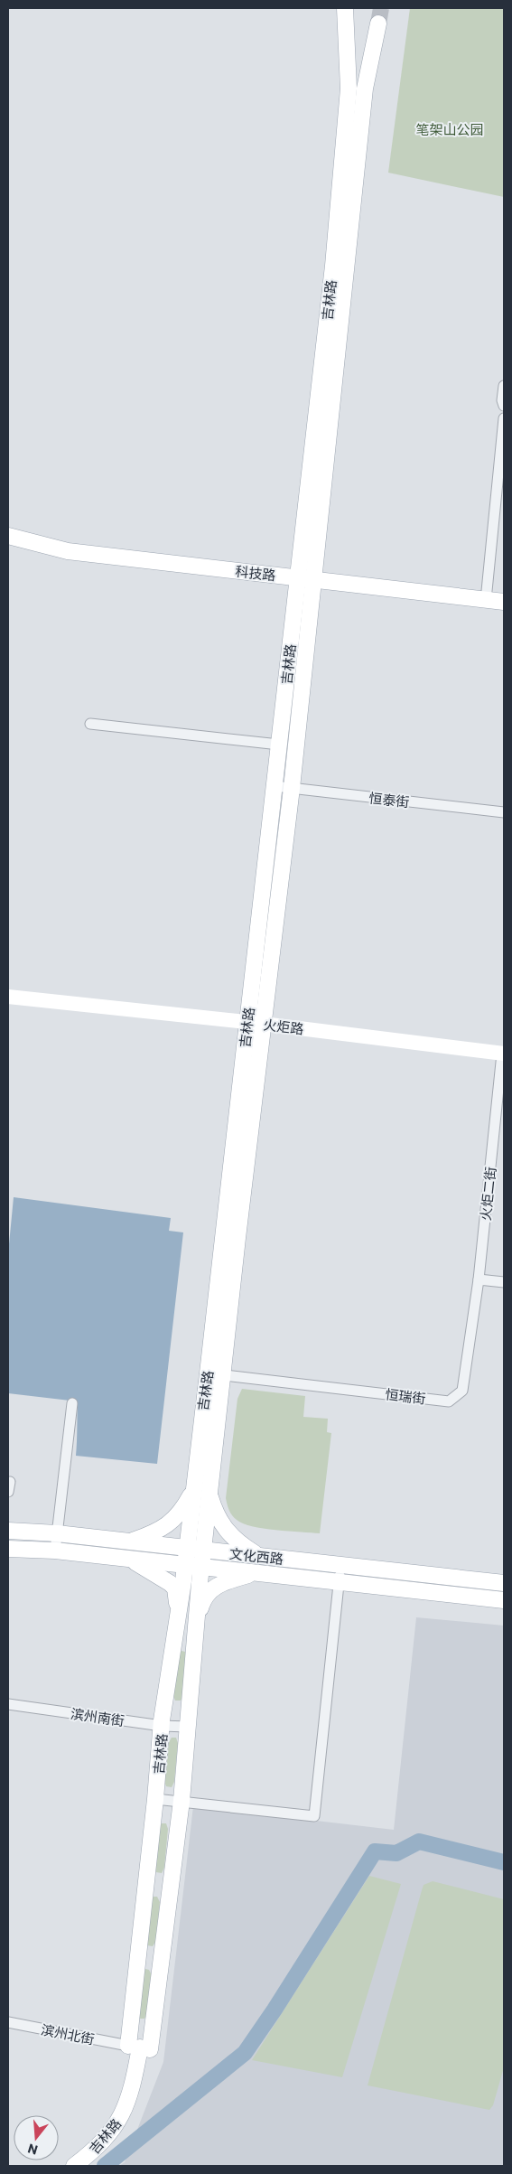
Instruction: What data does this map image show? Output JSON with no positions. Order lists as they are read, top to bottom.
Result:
{
  "streets": {
    "main road": [
      "吉林路",
      "科技路",
      "火炬路",
      "文化西路"
    ],
    "street": [
      "恒泰街",
      "火炬二街",
      "恒瑞街",
      "滨州南街",
      "滨州北街"
    ]
  },
  "crossings": [
    ["吉林路", "科技路"],
    ["吉林路", "恒泰街"],
    ["吉林路", "火炬路"],
    ["吉林路", "恒瑞街"],
    ["吉林路", "文化西路"],
    ["吉林路", "滨州南街"],
    ["吉林路", "滨州北街"],
    ["火炬路", "火炬二街"],
    ["火炬二街", "恒瑞街"]
  ],
  "parks": ["笔架山公园"],
  "north": "bottom"
}
